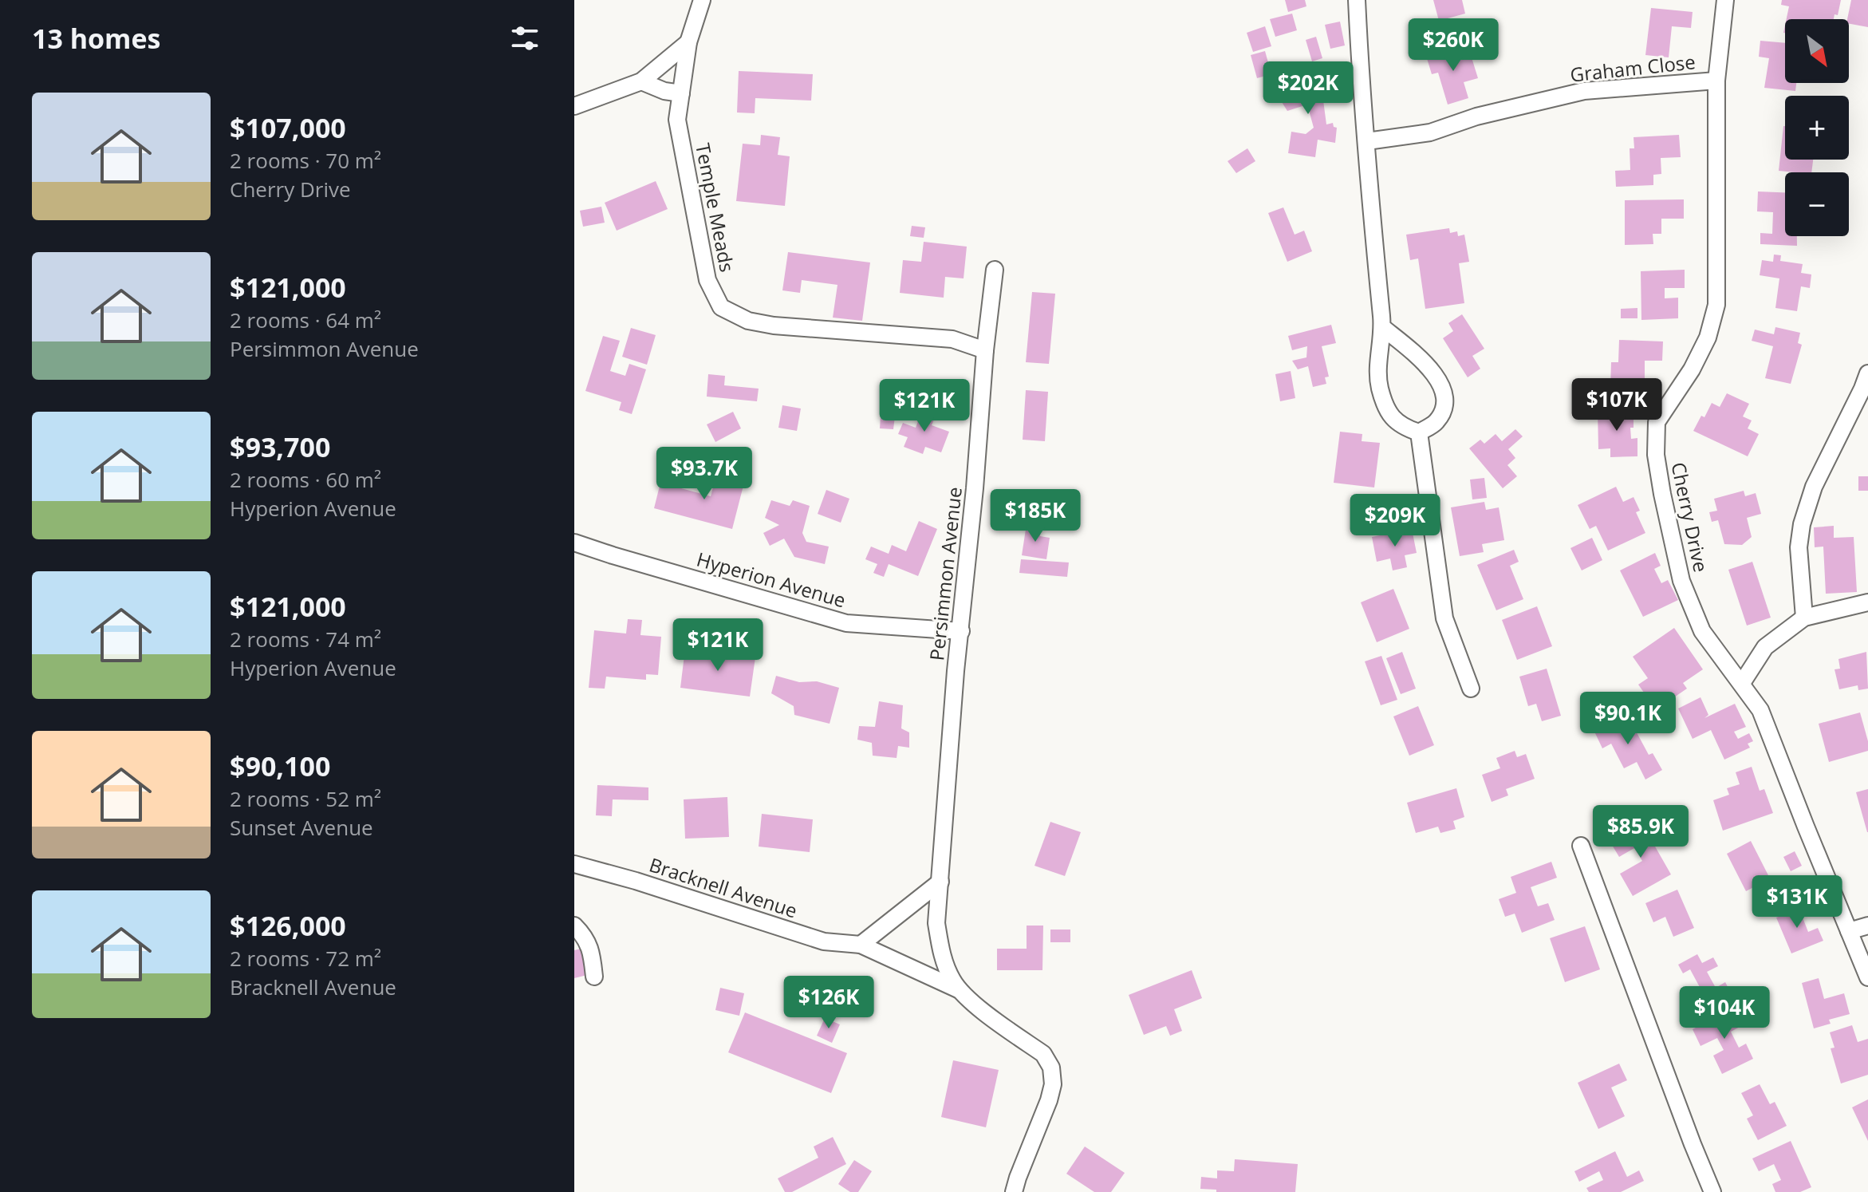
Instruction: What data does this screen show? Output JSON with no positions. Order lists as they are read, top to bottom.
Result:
{
  "streets": {
    "street": [
      "Graham Close",
      "Temple Meads",
      "Cherry Drive",
      "Persimmon Avenue",
      "Hyperion Avenue",
      "Bracknell Avenue"
    ]
  },
  "crossings": [
    ["Graham Close", "Cherry Drive"],
    ["Temple Meads", "Persimmon Avenue"],
    ["Persimmon Avenue", "Hyperion Avenue"],
    ["Persimmon Avenue", "Bracknell Avenue"]
  ],
  "north": "bottom right",
  "page": {
    "heading": "13 homes",
    "price": [
      "$260K",
      "$202K",
      "$107K",
      "$121K",
      "$93.7K",
      "$185K",
      "$209K",
      "$121K",
      "$90.1K",
      "$85.9K",
      "$131K",
      "$126K",
      "$104K"
    ],
    "map_buttons": ["+", "−"],
    "list": [
      {
        "name": "$107,000",
        "note": "2 rooms · 70 m² · Cherry Drive"
      },
      {
        "name": "$121,000",
        "note": "2 rooms · 64 m² · Persimmon Avenue"
      },
      {
        "name": "$93,700",
        "note": "2 rooms · 60 m² · Hyperion Avenue"
      },
      {
        "name": "$121,000",
        "note": "2 rooms · 74 m² · Hyperion Avenue"
      },
      {
        "name": "$90,100",
        "note": "2 rooms · 52 m² · Sunset Avenue"
      },
      {
        "name": "$126,000",
        "note": "2 rooms · 72 m² · Bracknell Avenue"
      }
    ]
  }
}
